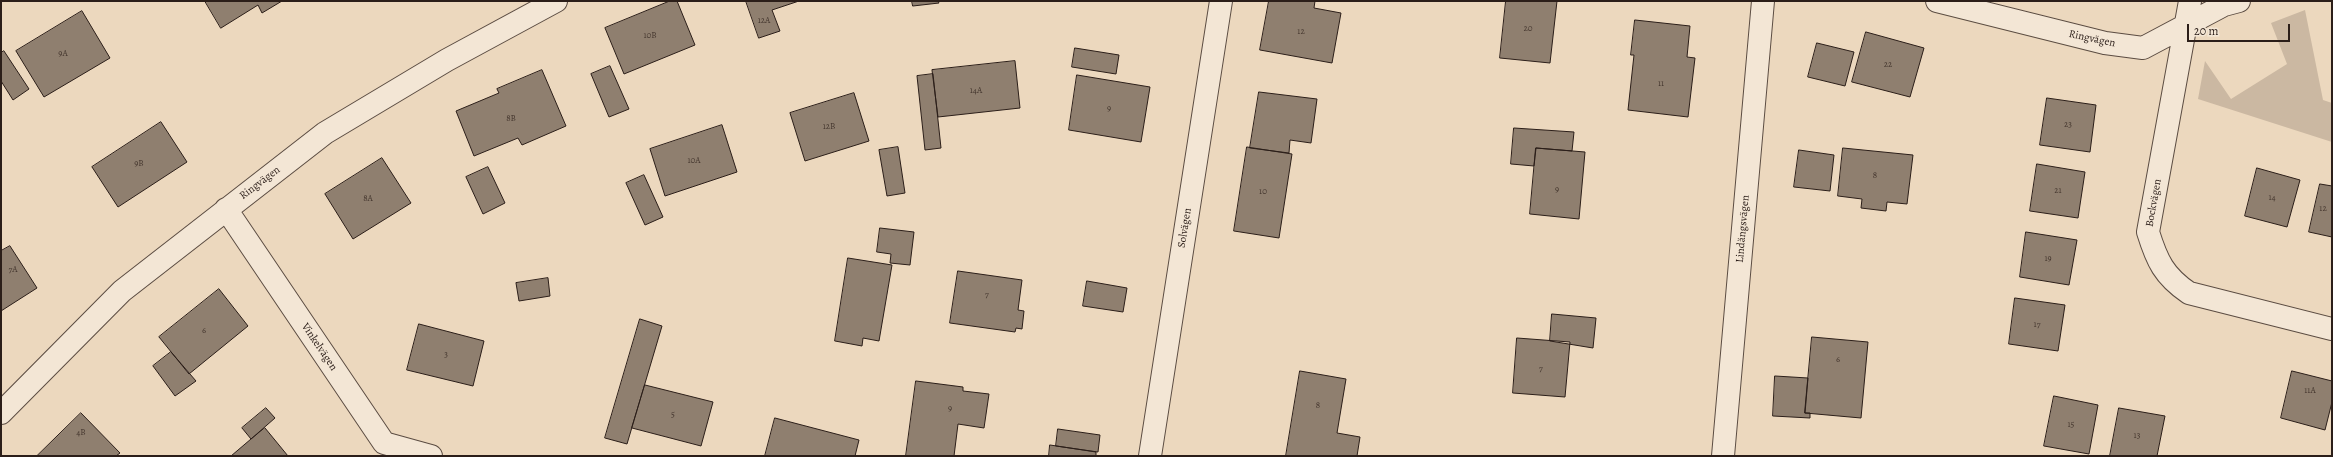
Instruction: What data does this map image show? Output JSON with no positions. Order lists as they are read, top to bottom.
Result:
{
  "streets": {
    "street": [
      "Ringvägen",
      "Bockvägen",
      "Solvägen",
      "Lindängsvägen",
      "Vinkelvägen"
    ]
  },
  "crossings": [
    ["Ringvägen", "Bockvägen"],
    ["Ringvägen", "Vinkelvägen"]
  ],
  "house_numbers": [
    "12A",
    "20",
    "12",
    "10B",
    "9A",
    "22",
    "11",
    "14A",
    "9",
    "8B",
    "23",
    "12B",
    "10A",
    "9B",
    "8",
    "9",
    "21",
    "10",
    "14",
    "8A",
    "12",
    "19",
    "7A",
    "7",
    "17",
    "6",
    "3",
    "6",
    "7",
    "11A",
    "8",
    "9",
    "5",
    "15",
    "4B",
    "13"
  ],
  "scale_bar": "20 m"
}
